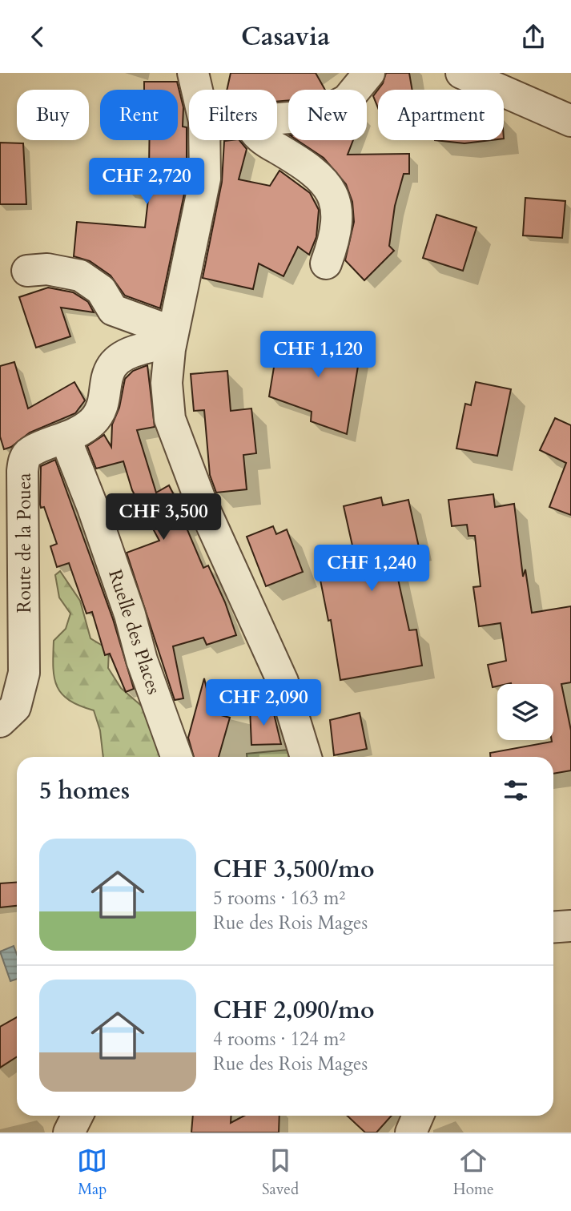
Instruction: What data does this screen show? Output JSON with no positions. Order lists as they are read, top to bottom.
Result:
{
  "streets": {
    "street": ["Route de la Pouea", "Ruelle des Places"]
  },
  "crossings": [
    ["Route de la Pouea", "Ruelle des Places"]
  ],
  "page": {
    "header": "Casavia",
    "chip": [
      "Buy",
      "Rent",
      "Filters",
      "New",
      "Apartment"
    ],
    "price": [
      "CHF 2,720",
      "CHF 1,120",
      "CHF 3,500",
      "CHF 1,240",
      "CHF 2,090"
    ],
    "heading": "5 homes",
    "list": [
      {
        "name": "CHF 3,500/mo",
        "note": "5 rooms · 163 m² · Rue des Rois Mages"
      },
      {
        "name": "CHF 2,090/mo",
        "note": "4 rooms · 124 m² · Rue des Rois Mages"
      }
    ],
    "tabs": ["Map", "Saved", "Home"]
  }
}
